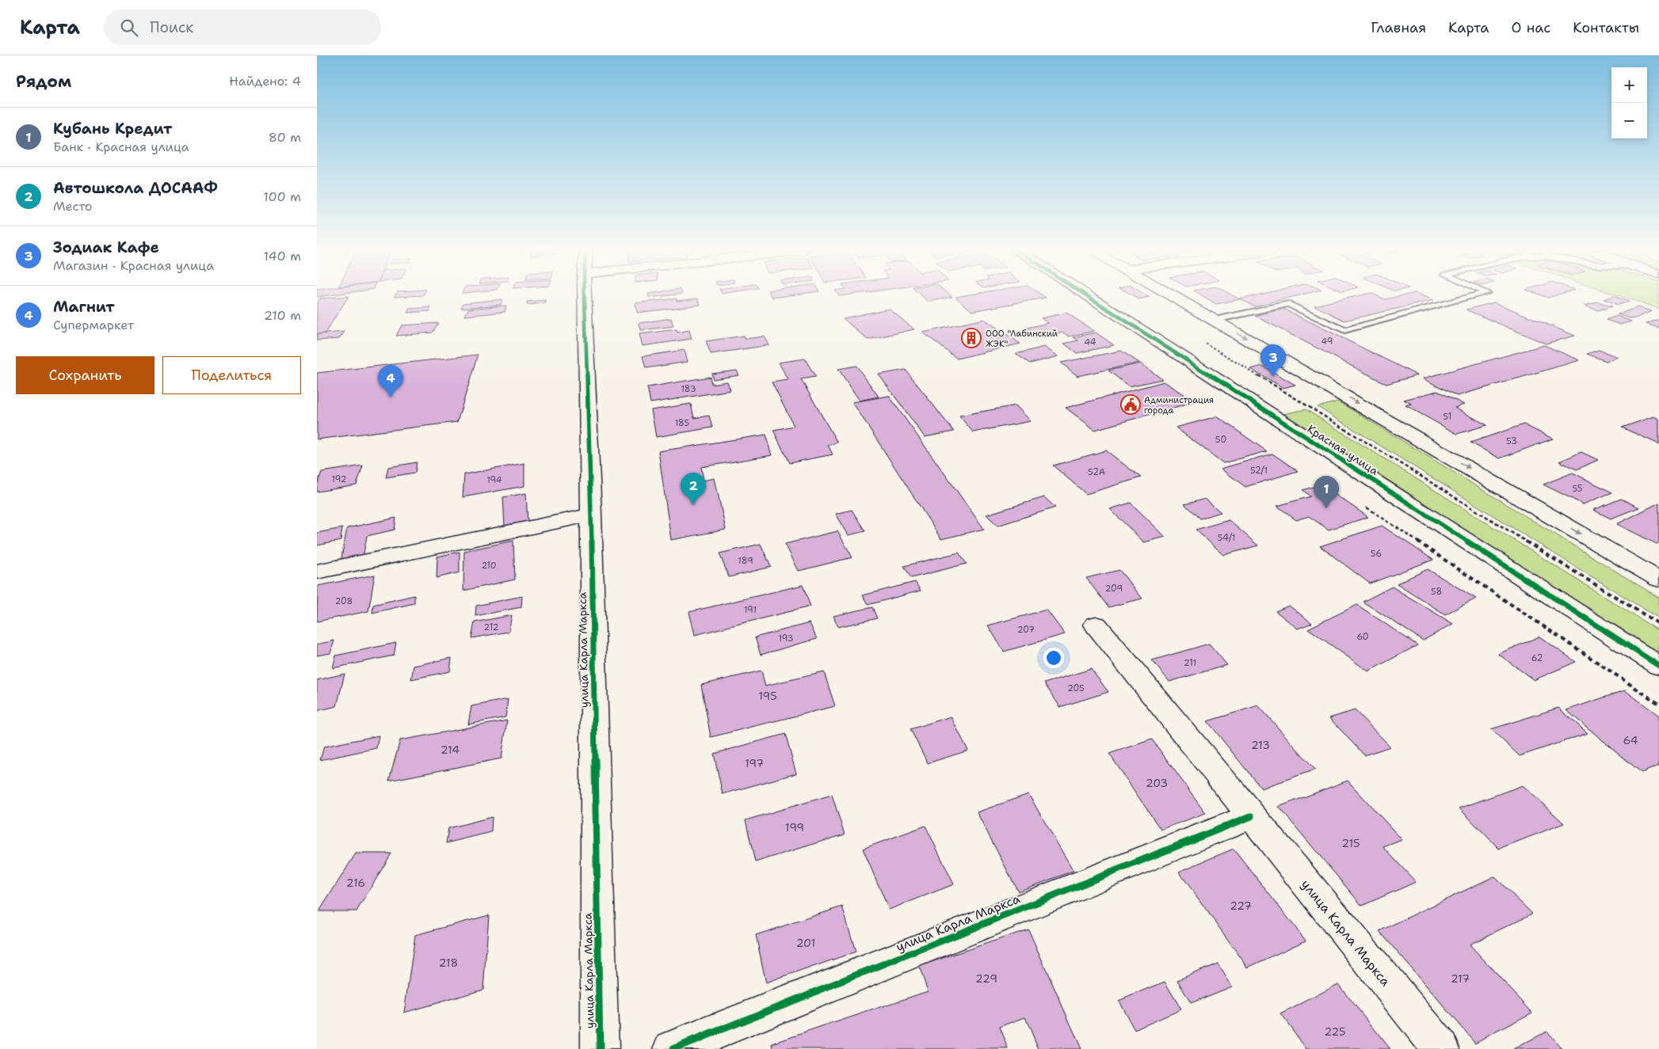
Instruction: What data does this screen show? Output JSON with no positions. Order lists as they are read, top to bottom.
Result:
{
  "streets": {
    "street": ["Красная улица", "улица Карла Маркса"]
  },
  "places": {
    "building": ["ООО \"Лабинский ЖЭК\""],
    "public building": ["Администрация города"]
  },
  "house_numbers": [
    "49",
    "44",
    "183",
    "51",
    "185",
    "50",
    "53",
    "52/1",
    "52А",
    "192",
    "194",
    "55",
    "54/1",
    "56",
    "189",
    "210",
    "209",
    "58",
    "208",
    "191",
    "212",
    "207",
    "60",
    "193",
    "62",
    "211",
    "205",
    "195",
    "64",
    "213",
    "214",
    "197",
    "203",
    "199",
    "215",
    "216",
    "227",
    "201",
    "218",
    "229",
    "217",
    "225"
  ],
  "page": {
    "header": "Карта",
    "search": "Поиск",
    "nav": [
      "Главная",
      "Карта",
      "О нас",
      "Контакты"
    ],
    "heading": ["Рядом", "Найдено: 4"],
    "map_buttons": ["+", "−"],
    "list": [
      {
        "mark": "1",
        "name": "Кубань Кредит",
        "note": "Банк · Красная улица",
        "value": "80 m"
      },
      {
        "mark": "2",
        "name": "Автошкола ДОСААФ",
        "note": "Место",
        "value": "100 m"
      },
      {
        "mark": "3",
        "name": "Зодиак Кафе",
        "note": "Магазин · Красная улица",
        "value": "140 m"
      },
      {
        "mark": "4",
        "name": "Магнит",
        "note": "Супермаркет",
        "value": "210 m"
      }
    ],
    "buttons": ["Сохранить", "Поделиться"],
    "pins": [
      "3",
      "4",
      "2",
      "1"
    ]
  }
}
